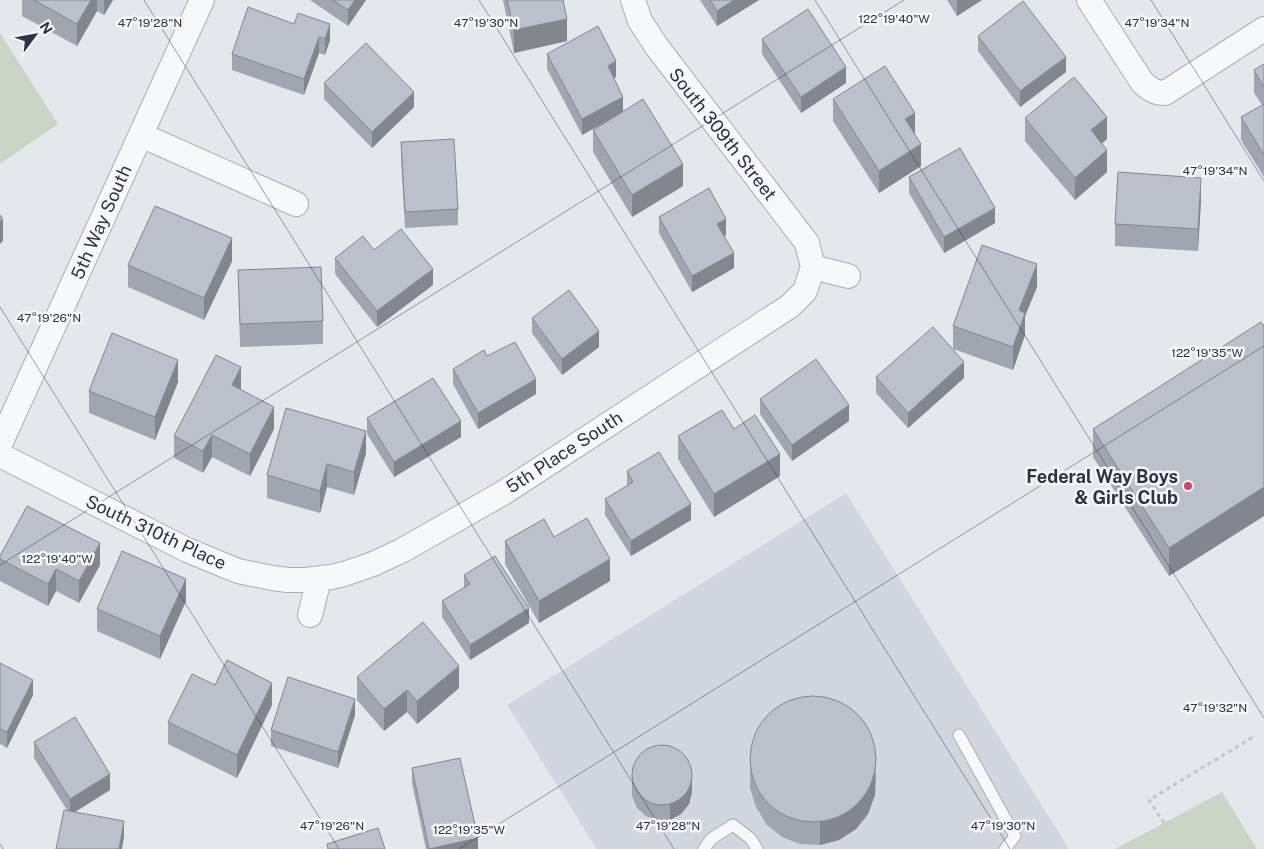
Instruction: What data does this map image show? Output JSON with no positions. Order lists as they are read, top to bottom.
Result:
{
  "streets": {
    "street": [
      "South 309th Street",
      "5th Way South",
      "5th Place South",
      "South 310th Place"
    ]
  },
  "crossings": [
    ["South 309th Street", "5th Place South"],
    ["5th Place South", "South 310th Place"]
  ],
  "places": ["Federal Way Boys & Girls Club"],
  "north": "top right",
  "coordinates": [
    "122°19'40\"W",
    "47°19'28\"N",
    "47°19'30\"N",
    "47°19'34\"N",
    "47°19'26\"N",
    "122°19'35\"W",
    "47°19'32\"N"
  ]
}
